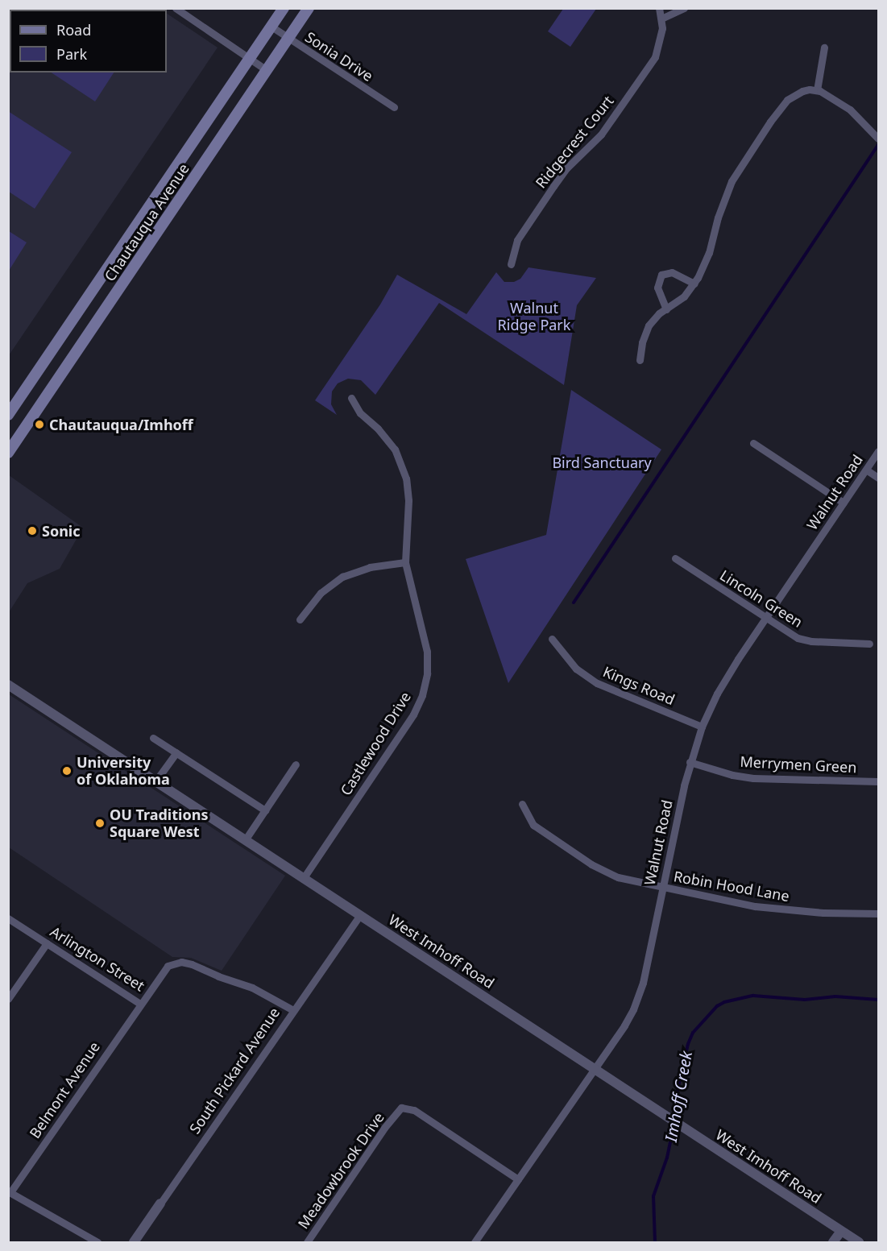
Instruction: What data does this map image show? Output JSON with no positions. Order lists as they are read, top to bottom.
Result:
{
  "streets": {
    "main road": ["Chautauqua Avenue"],
    "street": [
      "Sonia Drive",
      "Ridgecrest Court",
      "Walnut Road",
      "Lincoln Green",
      "Kings Road",
      "Castlewood Drive",
      "Merrymen Green",
      "Robin Hood Lane",
      "West Imhoff Road",
      "Arlington Street",
      "South Pickard Avenue",
      "Belmont Avenue",
      "Meadowbrook Drive"
    ]
  },
  "crossings": [
    ["Sonia Drive", "Chautauqua Avenue"],
    ["Walnut Road", "Lincoln Green"],
    ["Walnut Road", "Kings Road"],
    ["Walnut Road", "Merrymen Green"],
    ["Walnut Road", "Robin Hood Lane"],
    ["Walnut Road", "West Imhoff Road"],
    ["Walnut Road", "Meadowbrook Drive"],
    ["Castlewood Drive", "West Imhoff Road"],
    ["West Imhoff Road", "South Pickard Avenue"],
    ["Arlington Street", "South Pickard Avenue"],
    ["Arlington Street", "Belmont Avenue"]
  ],
  "water": ["Imhoff Creek"],
  "parks": ["Walnut Ridge Park", "Bird Sanctuary"],
  "places": [
    "Chautauqua/Imhoff",
    "Sonic",
    "University of Oklahoma",
    "OU Traditions Square West"
  ],
  "legend": ["Road", "Park"]
}
